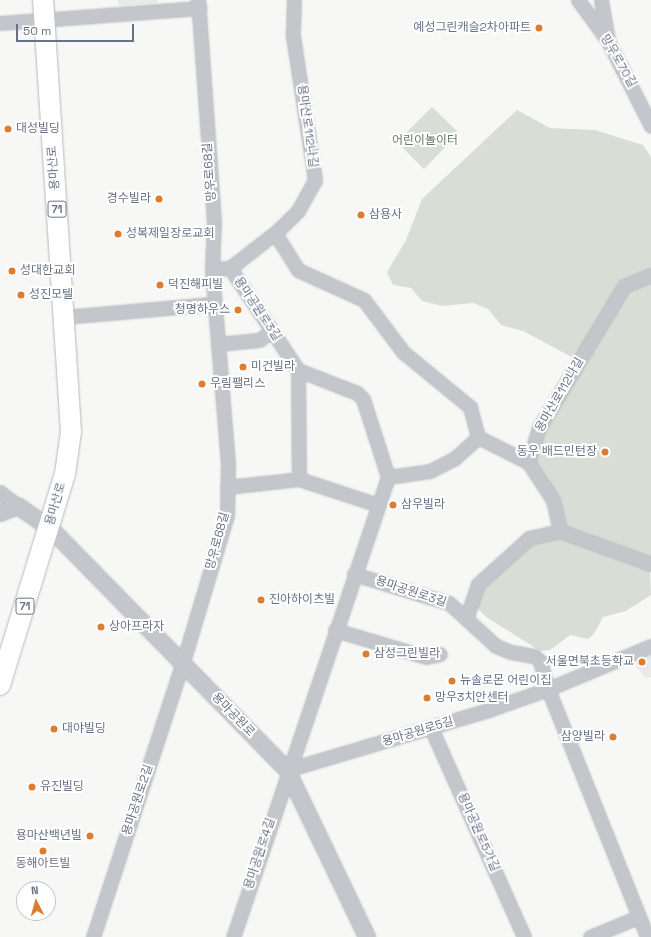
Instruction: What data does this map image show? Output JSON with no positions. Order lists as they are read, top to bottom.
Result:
{
  "streets": {
    "main road": ["용마산로", "71"],
    "street": [
      "망우로70길",
      "용마산로112나길",
      "망우로68길",
      "용마공원로3길",
      "용마공원로",
      "용마공원로5길",
      "용마공원로2길",
      "용마공원로5가길",
      "용마공원로4길"
    ]
  },
  "crossings": [
    ["용마산로112나길", "용마공원로3길"],
    ["용마산로", "용마공원로"],
    ["망우로68길", "용마공원로3길"],
    ["망우로68길", "용마공원로"],
    ["망우로68길", "용마공원로2길"],
    ["용마공원로3길", "용마공원로5길"],
    ["용마공원로", "용마공원로5길"],
    ["용마공원로", "용마공원로2길"],
    ["용마공원로", "용마공원로4길"],
    ["용마공원로5길", "용마공원로5가길"],
    ["용마공원로5길", "용마공원로4길"]
  ],
  "parks": ["어린이놀이터"],
  "places": [
    "예성그린캐슬2차아파트",
    "대성빌딩",
    "경수빌라",
    "삼용사",
    "성복제일장로교회",
    "성대한교회",
    "덕진해피빌",
    "성진모텔",
    "청명하우스",
    "미건빌라",
    "우림팰리스",
    "동우 배드민턴장",
    "삼우빌라",
    "진아하이츠빌",
    "상아프라자",
    "삼성그린빌라",
    "서울면북초등학교",
    "뉴솔로몬 어린이집",
    "망우3치안센터",
    "대야빌딩",
    "삼양빌라",
    "유진빌딩",
    "용마산백년빌",
    "동해아트빌"
  ],
  "scale_bar": "50 m",
  "north": "top"
}
